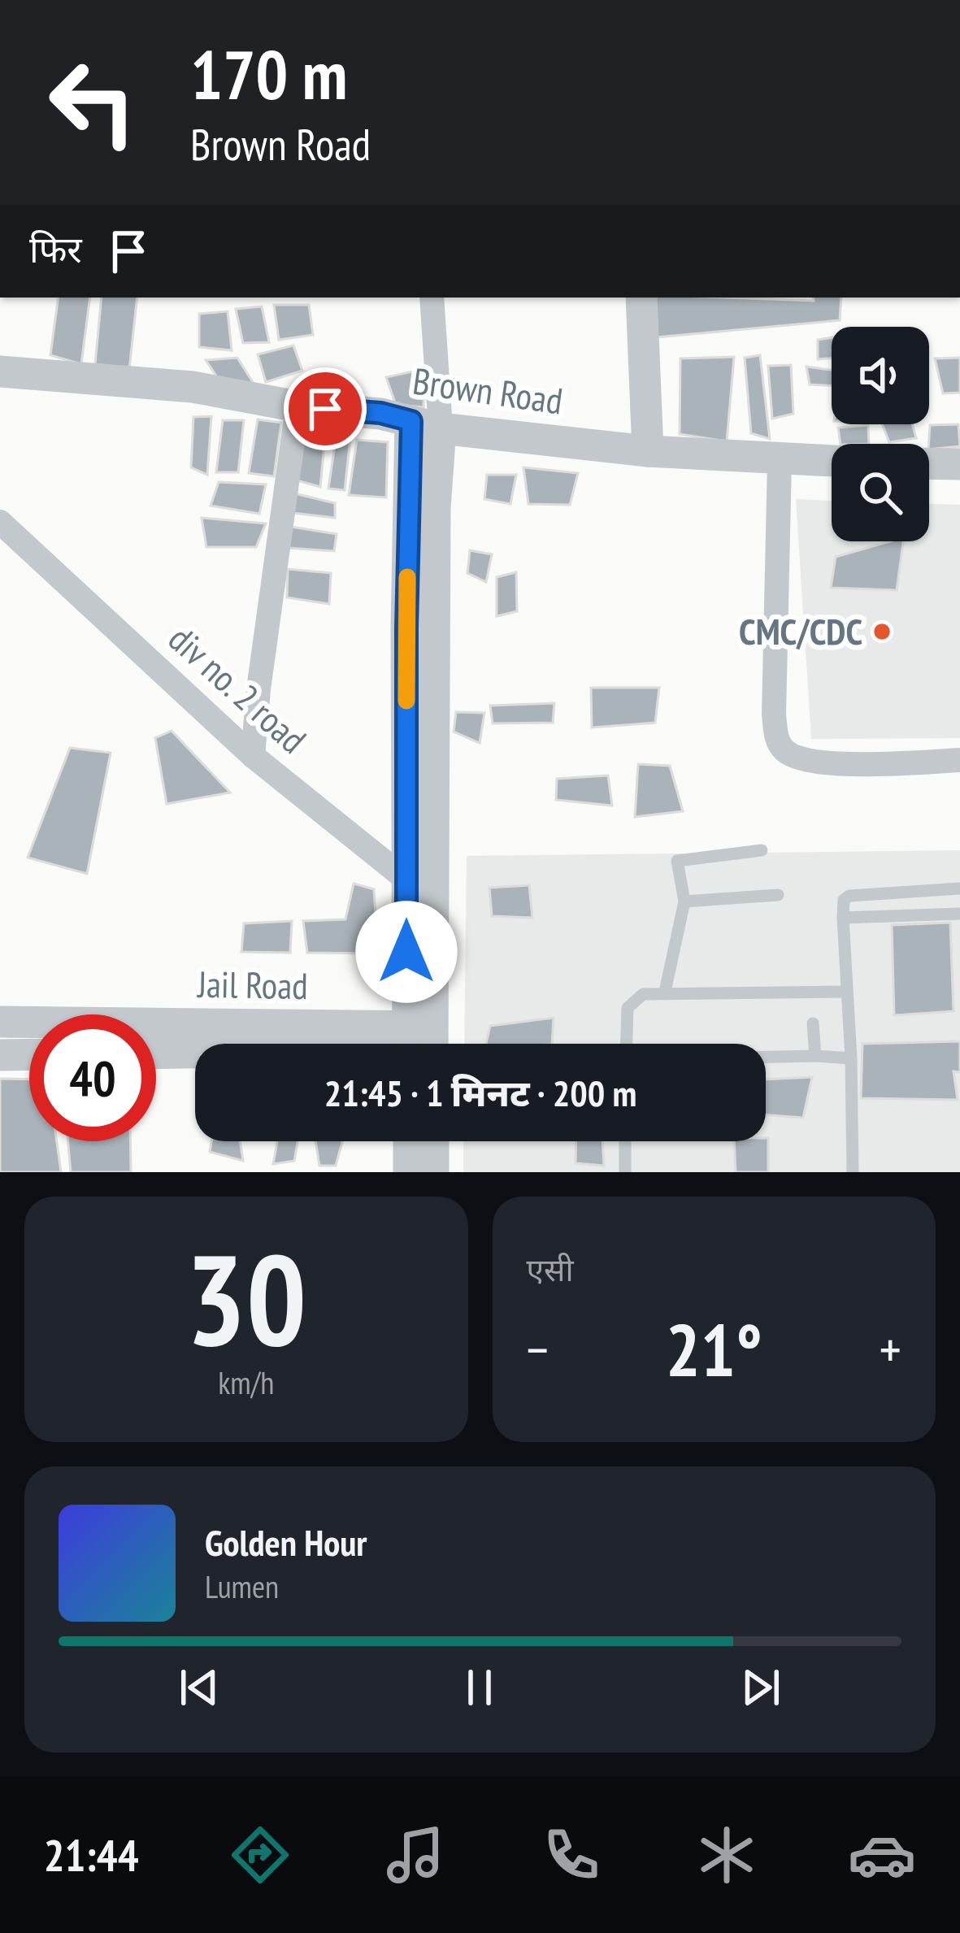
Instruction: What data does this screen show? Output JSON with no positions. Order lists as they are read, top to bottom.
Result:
{
  "streets": {
    "street": ["Brown Road", "div no. 2 road", "Jail Road"]
  },
  "places": ["CMC/CDC"],
  "page": {
    "turn": ["170 m", "Brown Road"],
    "then": "फिर",
    "limit": "40",
    "trip": "21:45 · 1 मिनट · 200 m",
    "tile": [
      ["30", "km/h"],
      "एसी"
    ],
    "heat": ["−", "21°", "+"],
    "song": ["Golden Hour", "Lumen"],
    "tabs": "21:44"
  }
}
